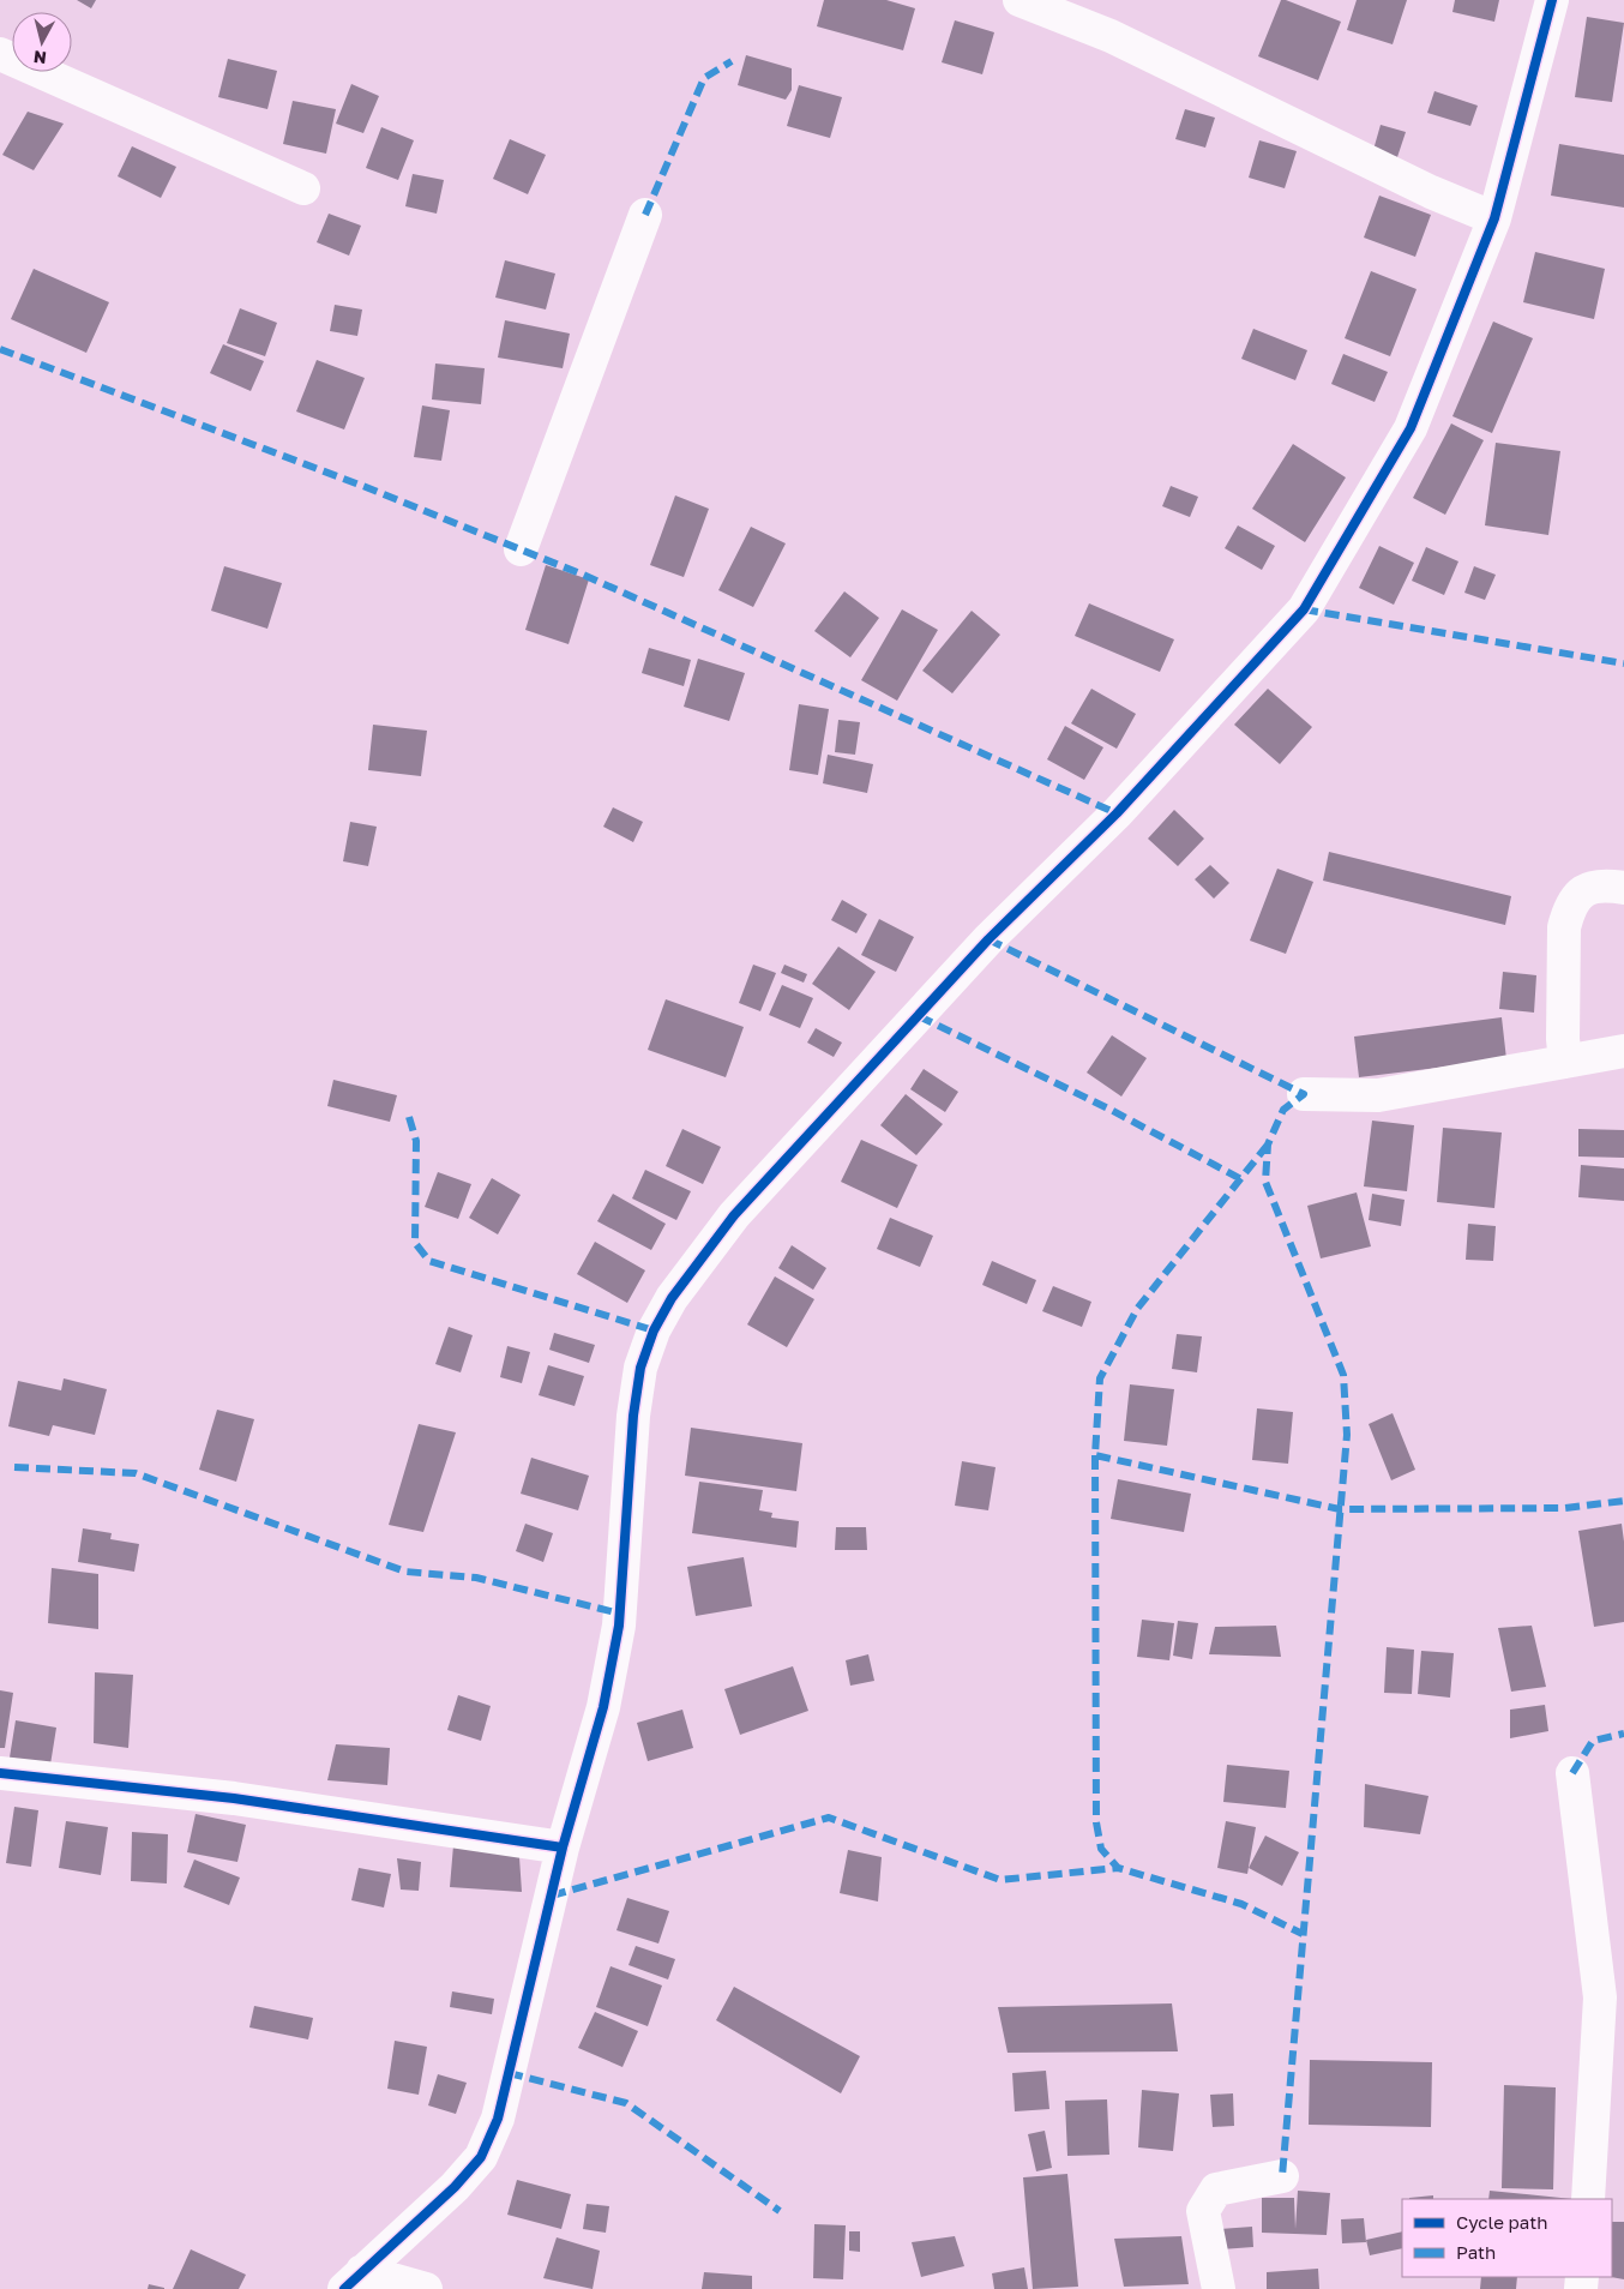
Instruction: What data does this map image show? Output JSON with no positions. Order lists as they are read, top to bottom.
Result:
{
  "legend": ["Cycle path", "Path"],
  "north": "bottom"
}
